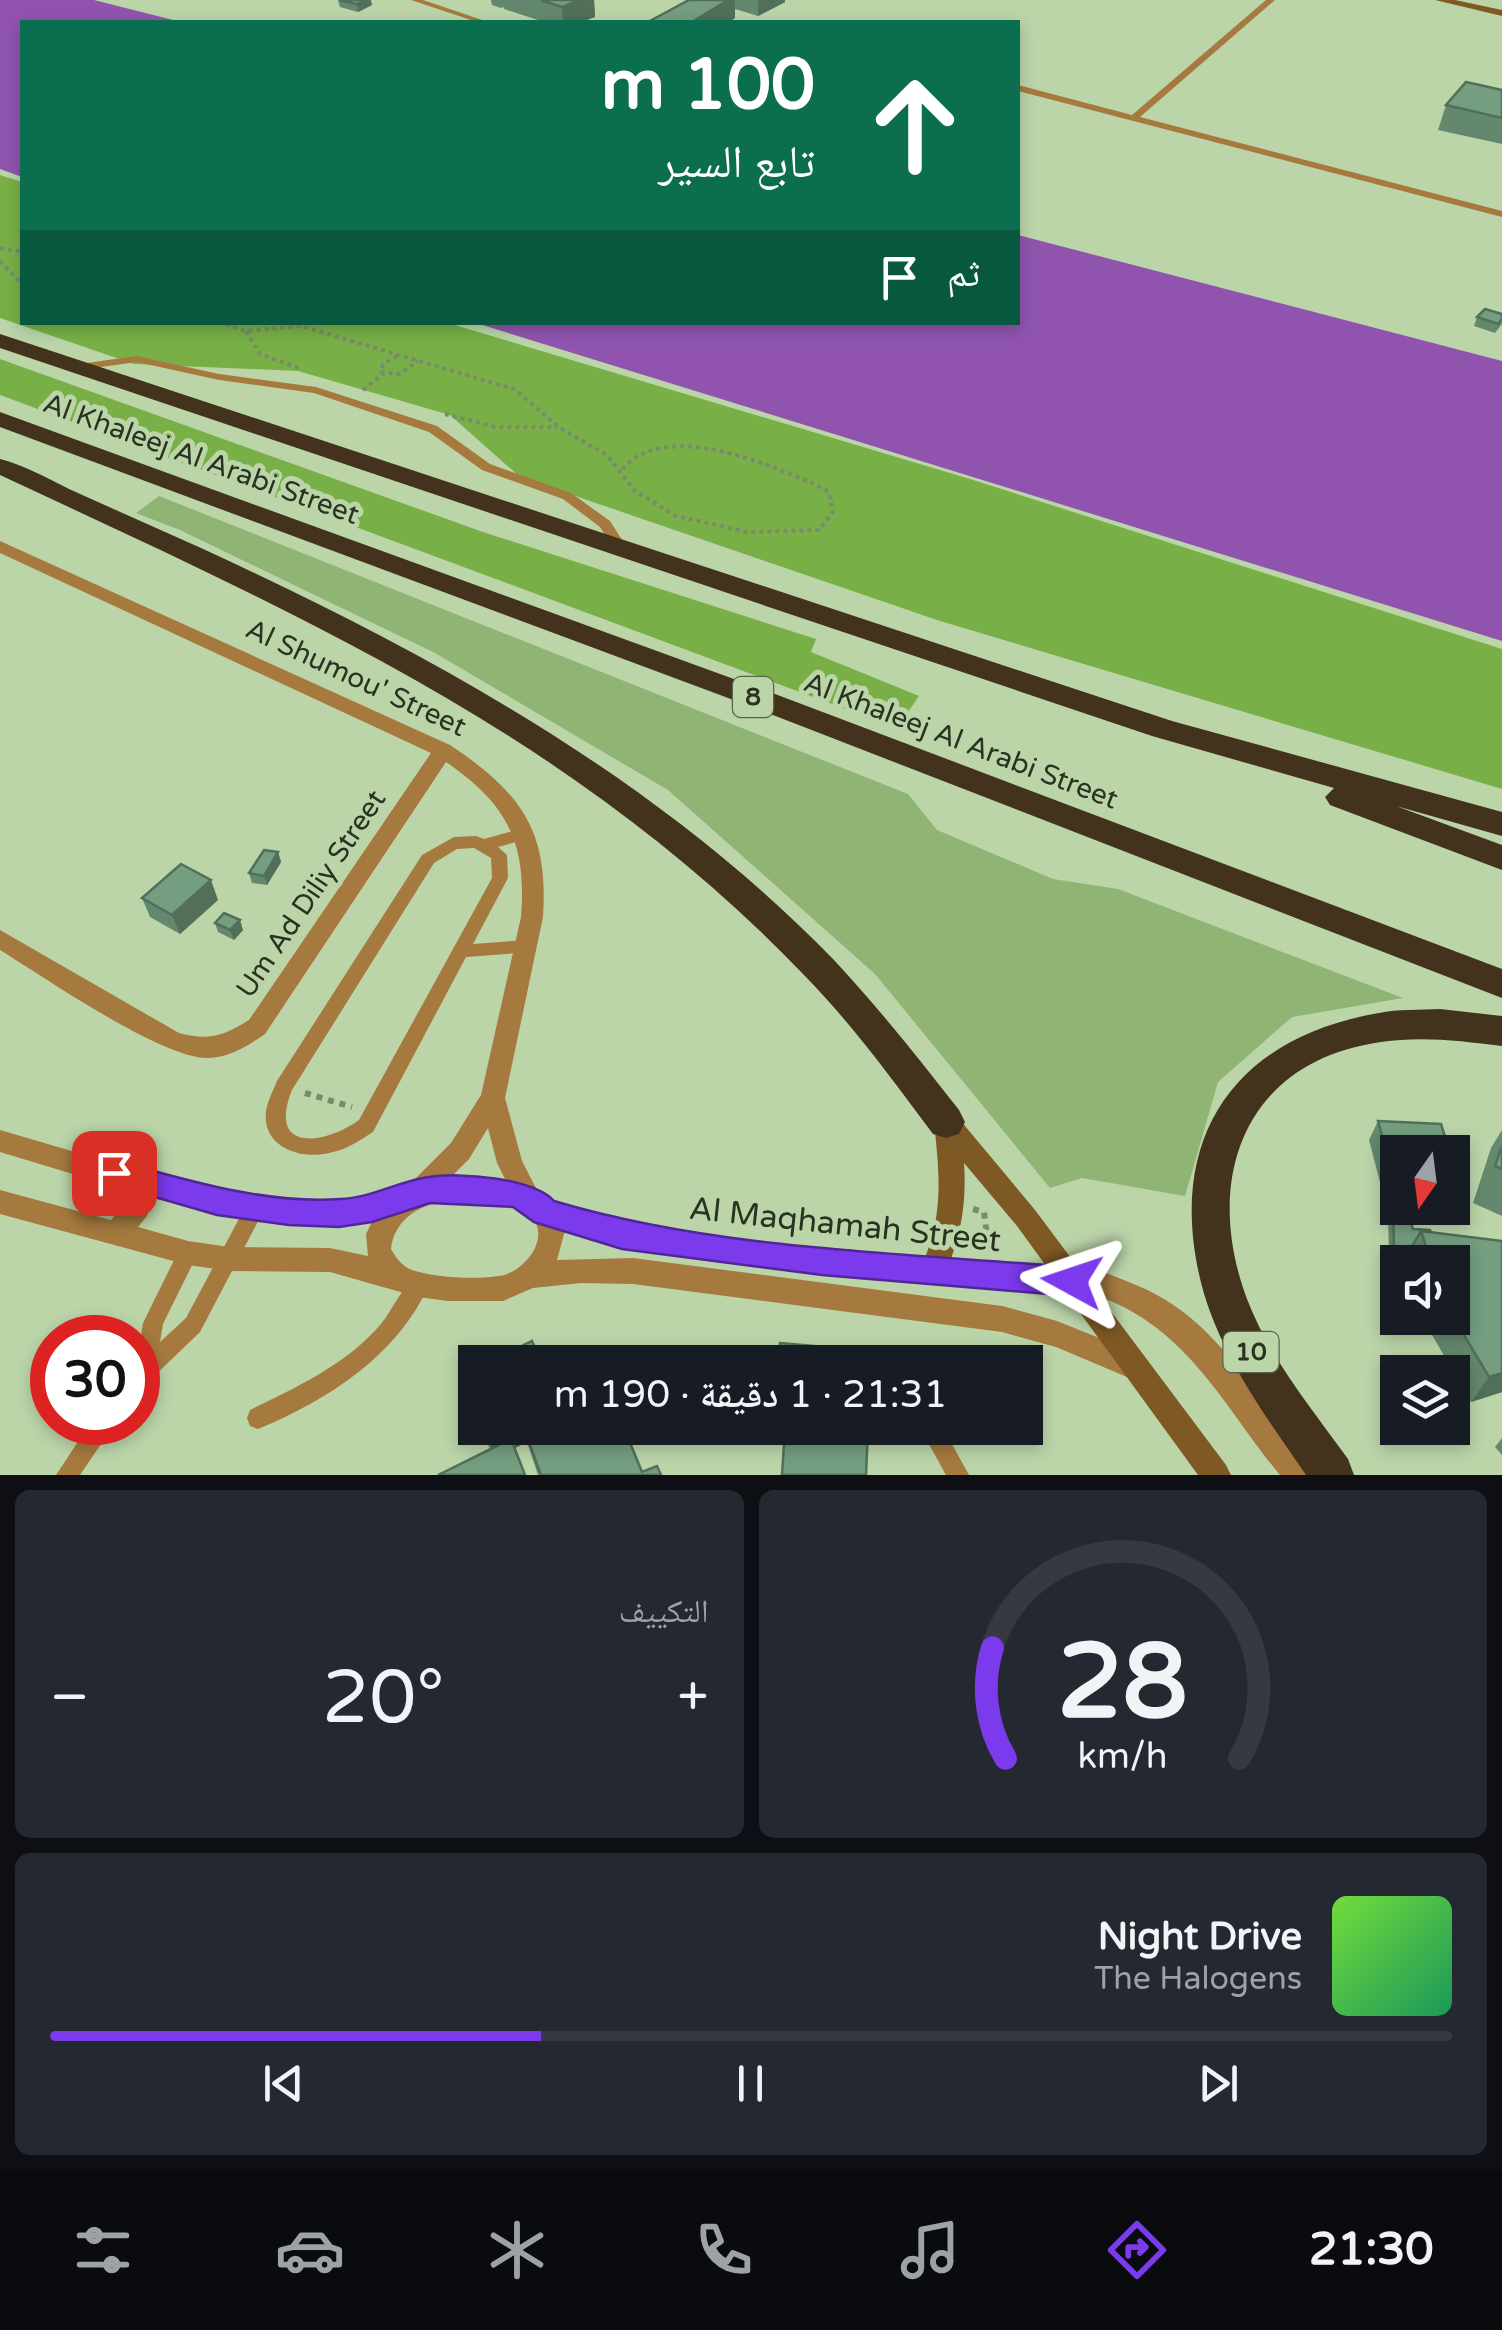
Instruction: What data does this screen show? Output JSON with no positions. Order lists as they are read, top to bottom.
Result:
{
  "streets": {
    "highway": ["Al Khaleej Al Arabi Street", "8", "10"],
    "street": ["Al Shumou' Street", "Um Ad Diliy Street", "Al Maqhamah Street"]
  },
  "crossings": [
    ["Al Shumou' Street", "Um Ad Diliy Street"],
    ["Al Shumou' Street", "Al Maqhamah Street"]
  ],
  "north": "bottom",
  "page": {
    "turn": ["100 m", "تابع السير"],
    "then": "ثم",
    "limit": "30",
    "trip": "21:31 · 1 دقيقة · 190 m",
    "tile": "التكييف",
    "heat": ["−", "20°", "+"],
    "song": ["Night Drive", "The Halogens"],
    "tabs": "21:30",
    "gauge": ["28", "km/h"]
  }
}
